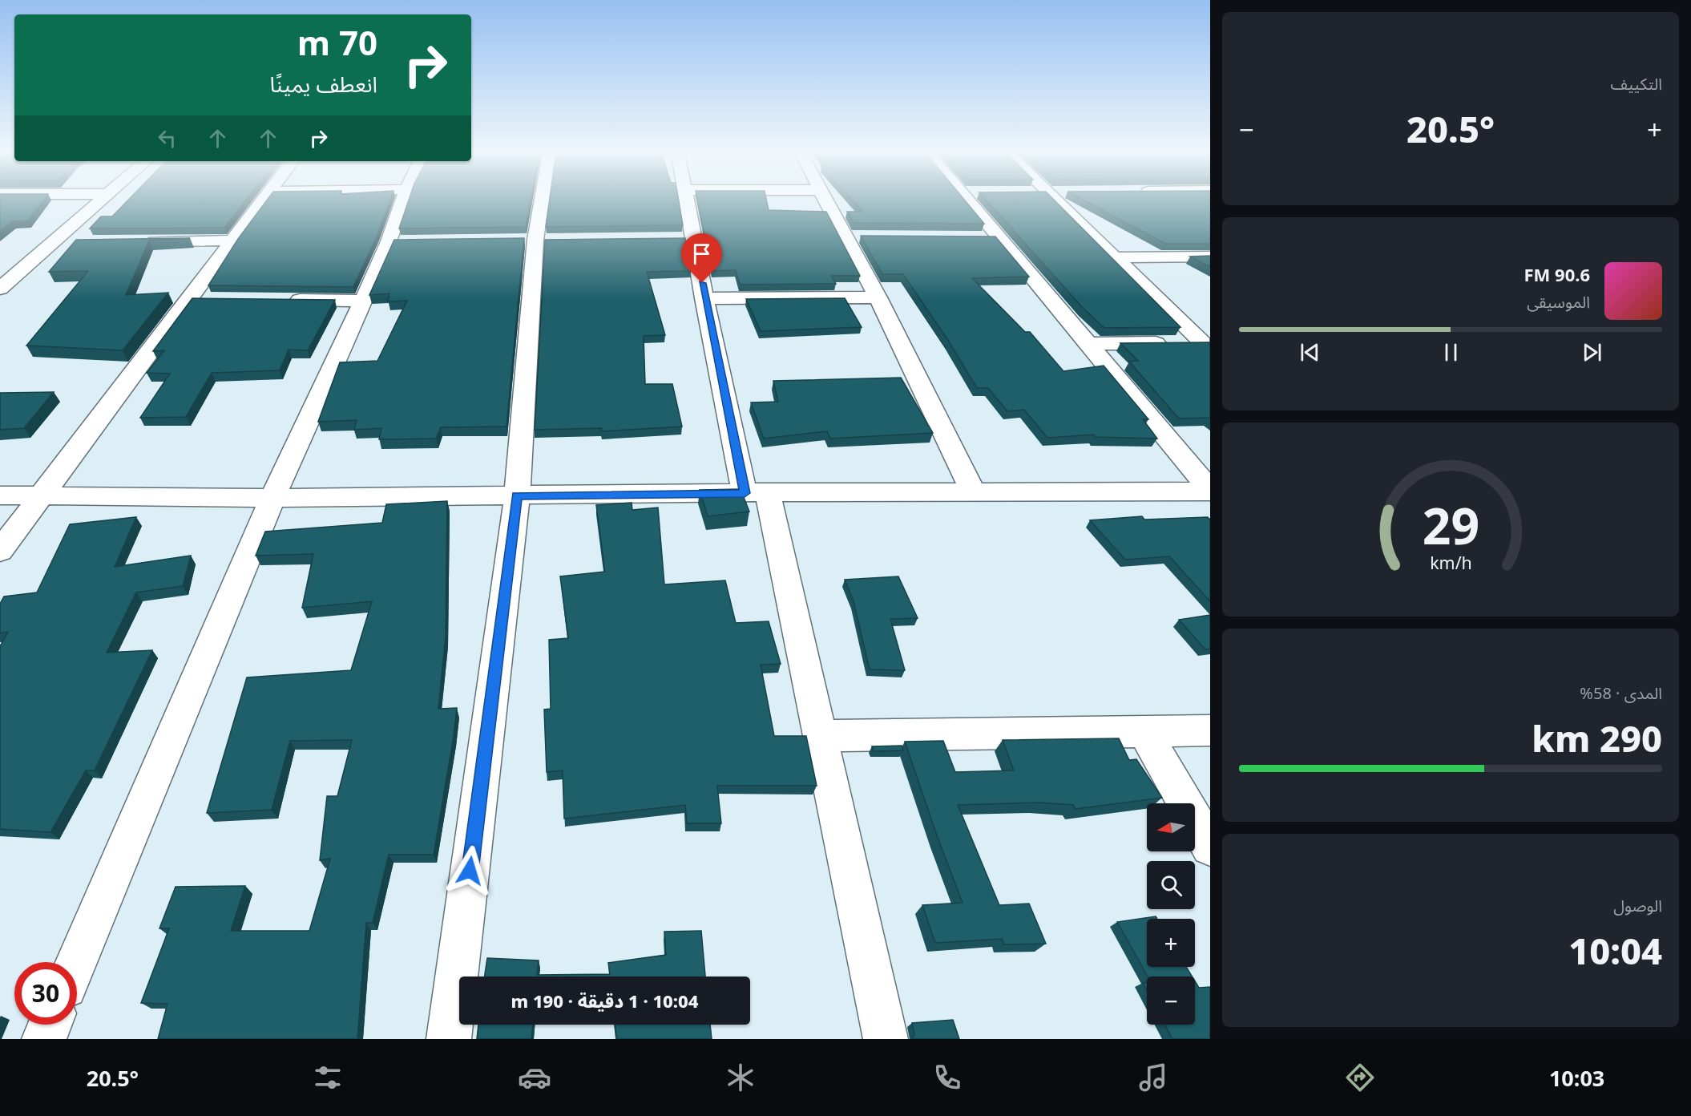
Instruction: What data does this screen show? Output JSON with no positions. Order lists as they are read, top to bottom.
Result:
{
  "north": "left",
  "page": {
    "tile": [
      "التكييف",
      ["المدى · 58%", "290 km"],
      ["الوصول", "10:04"]
    ],
    "turn": ["70 m", "انعطف يمينًا"],
    "heat": ["−", "20.5°", "+"],
    "song": ["90.6 FM", "الموسيقى"],
    "map_buttons": ["+", "−"],
    "limit": "30",
    "trip": "10:04 · 1 دقيقة · 190 m",
    "tabs": ["10:03", "20.5°"],
    "gauge": ["29", "km/h"]
  }
}
